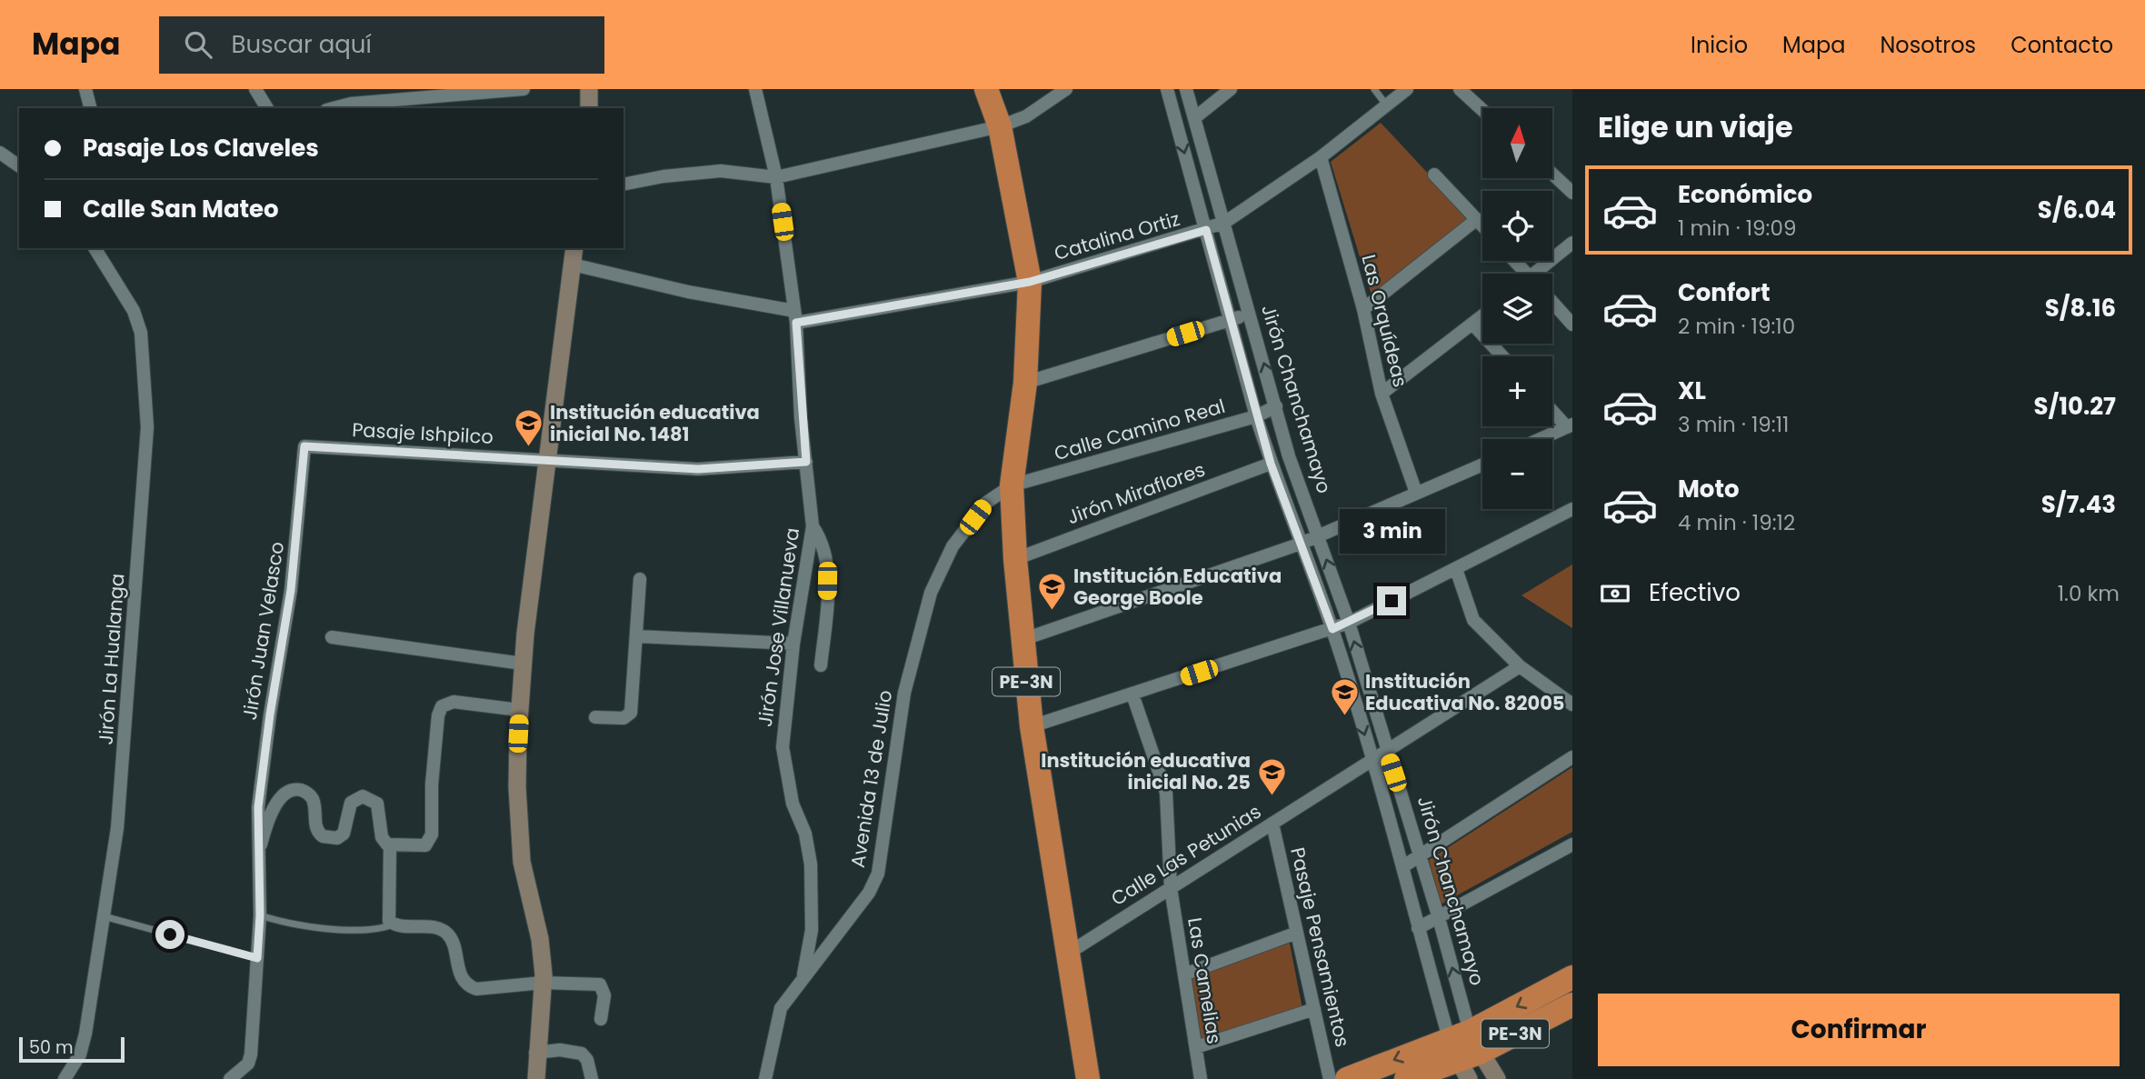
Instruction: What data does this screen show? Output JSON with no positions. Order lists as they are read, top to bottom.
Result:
{
  "streets": {
    "highway": ["PE-3N"],
    "street": [
      "Catalina Ortiz",
      "Las Orquídeas",
      "Jirón Chanchamayo",
      "Calle Camino Real",
      "Pasaje Ishpilco",
      "Jirón Miraflores",
      "Jirón Jose Villanueva",
      "Jirón Juan Velasco",
      "Jirón La Hualanga",
      "Avenida 13 de Julio",
      "Calle Las Petunias",
      "Pasaje Pensamientos",
      "Las Camelias"
    ]
  },
  "crossings": [
    ["Catalina Ortiz", "Las Orquídeas"],
    ["Catalina Ortiz", "Jirón Chanchamayo"],
    ["Catalina Ortiz", "Jirón Jose Villanueva"],
    ["Catalina Ortiz", "PE-3N"],
    ["Jirón Chanchamayo", "Calle Camino Real"],
    ["Jirón Chanchamayo", "Jirón Miraflores"],
    ["Jirón Chanchamayo", "PE-3N"],
    ["Jirón Chanchamayo", "Calle Las Petunias"],
    ["Calle Camino Real", "PE-3N"],
    ["Calle Camino Real", "Avenida 13 de Julio"],
    ["Pasaje Ishpilco", "Jirón Jose Villanueva"],
    ["Pasaje Ishpilco", "Jirón Juan Velasco"],
    ["Jirón Miraflores", "PE-3N"],
    ["Jirón Jose Villanueva", "Avenida 13 de Julio"],
    ["PE-3N", "Avenida 13 de Julio"],
    ["PE-3N", "Calle Las Petunias"],
    ["Calle Las Petunias", "Pasaje Pensamientos"],
    ["Calle Las Petunias", "Las Camelias"]
  ],
  "places": {
    "school or university": [
      "Institución educativa inicial No. 1481",
      "Institución Educativa George Boole",
      "Institución Educativa No. 82005",
      "Institución educativa inicial No. 25"
    ]
  },
  "scale_bar": "50 m",
  "north": "top",
  "page": {
    "header": "Mapa",
    "search": "Buscar aquí",
    "nav": [
      "Inicio",
      "Mapa",
      "Nosotros",
      "Contacto"
    ],
    "heading": "Elige un viaje",
    "map_buttons": ["+", "−"],
    "banner": ["Pasaje Los Claveles", "Calle San Mateo"],
    "list": [
      {
        "name": "Económico",
        "note": "1 min · 19:09",
        "value": "S/6.04"
      },
      {
        "name": "Confort",
        "note": "2 min · 19:10",
        "value": "S/8.16"
      },
      {
        "name": "XL",
        "note": "3 min · 19:11",
        "value": "S/10.27"
      },
      {
        "name": "Moto",
        "note": "4 min · 19:12",
        "value": "S/7.43"
      }
    ],
    "bubble": "3 min",
    "pay": ["Efectivo", "1.0 km"],
    "buttons": "Confirmar",
    "scale": "50 m"
  }
}
